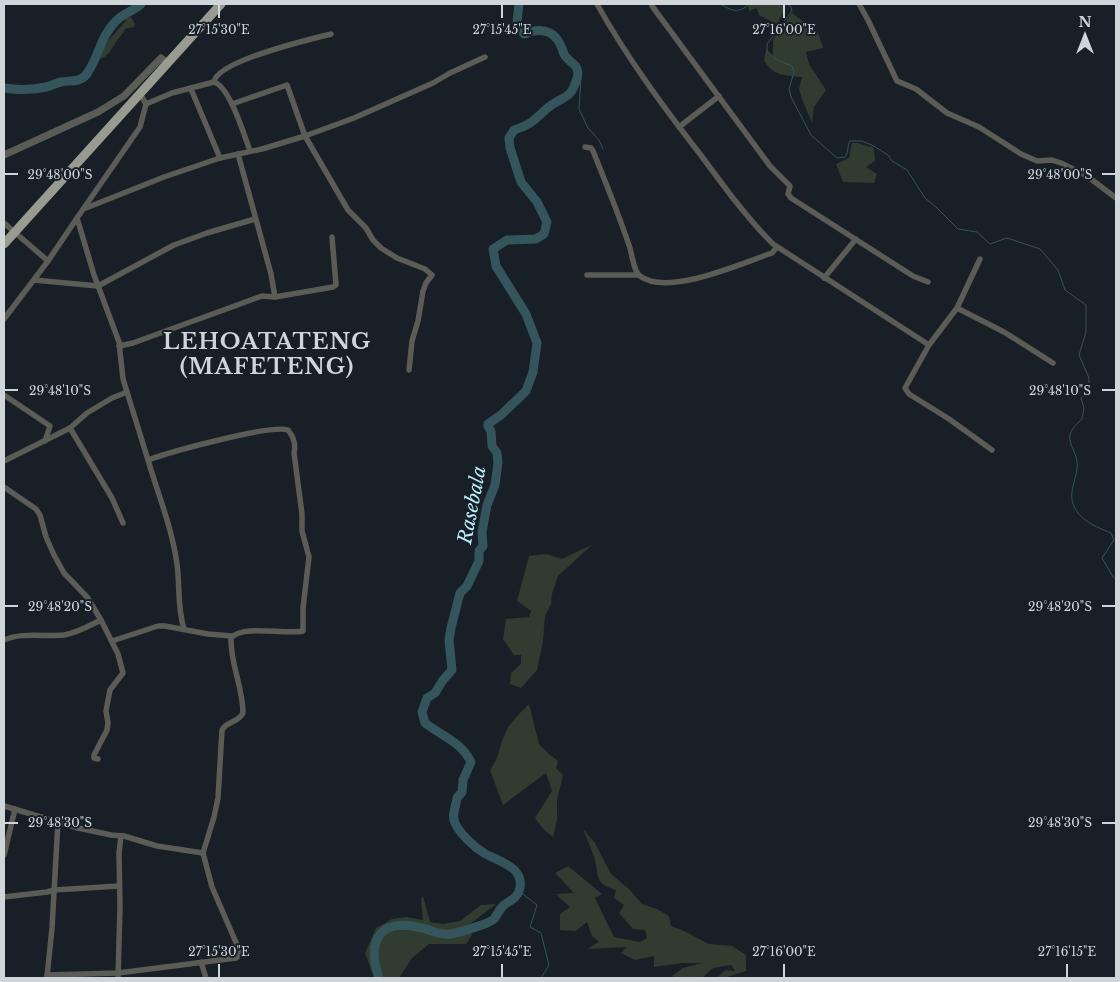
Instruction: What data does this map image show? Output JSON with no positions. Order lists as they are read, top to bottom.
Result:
{
  "districts": ["LEHOATATENG (MAFETENG)"],
  "water": ["Rasebala"],
  "north": "top",
  "coordinates": [
    "27°15'30\"E",
    "27°15'45\"E",
    "27°16'00\"E",
    "29°48'00\"S",
    "29°48'10\"S",
    "29°48'20\"S",
    "29°48'30\"S",
    "27°16'15\"E"
  ]
}
